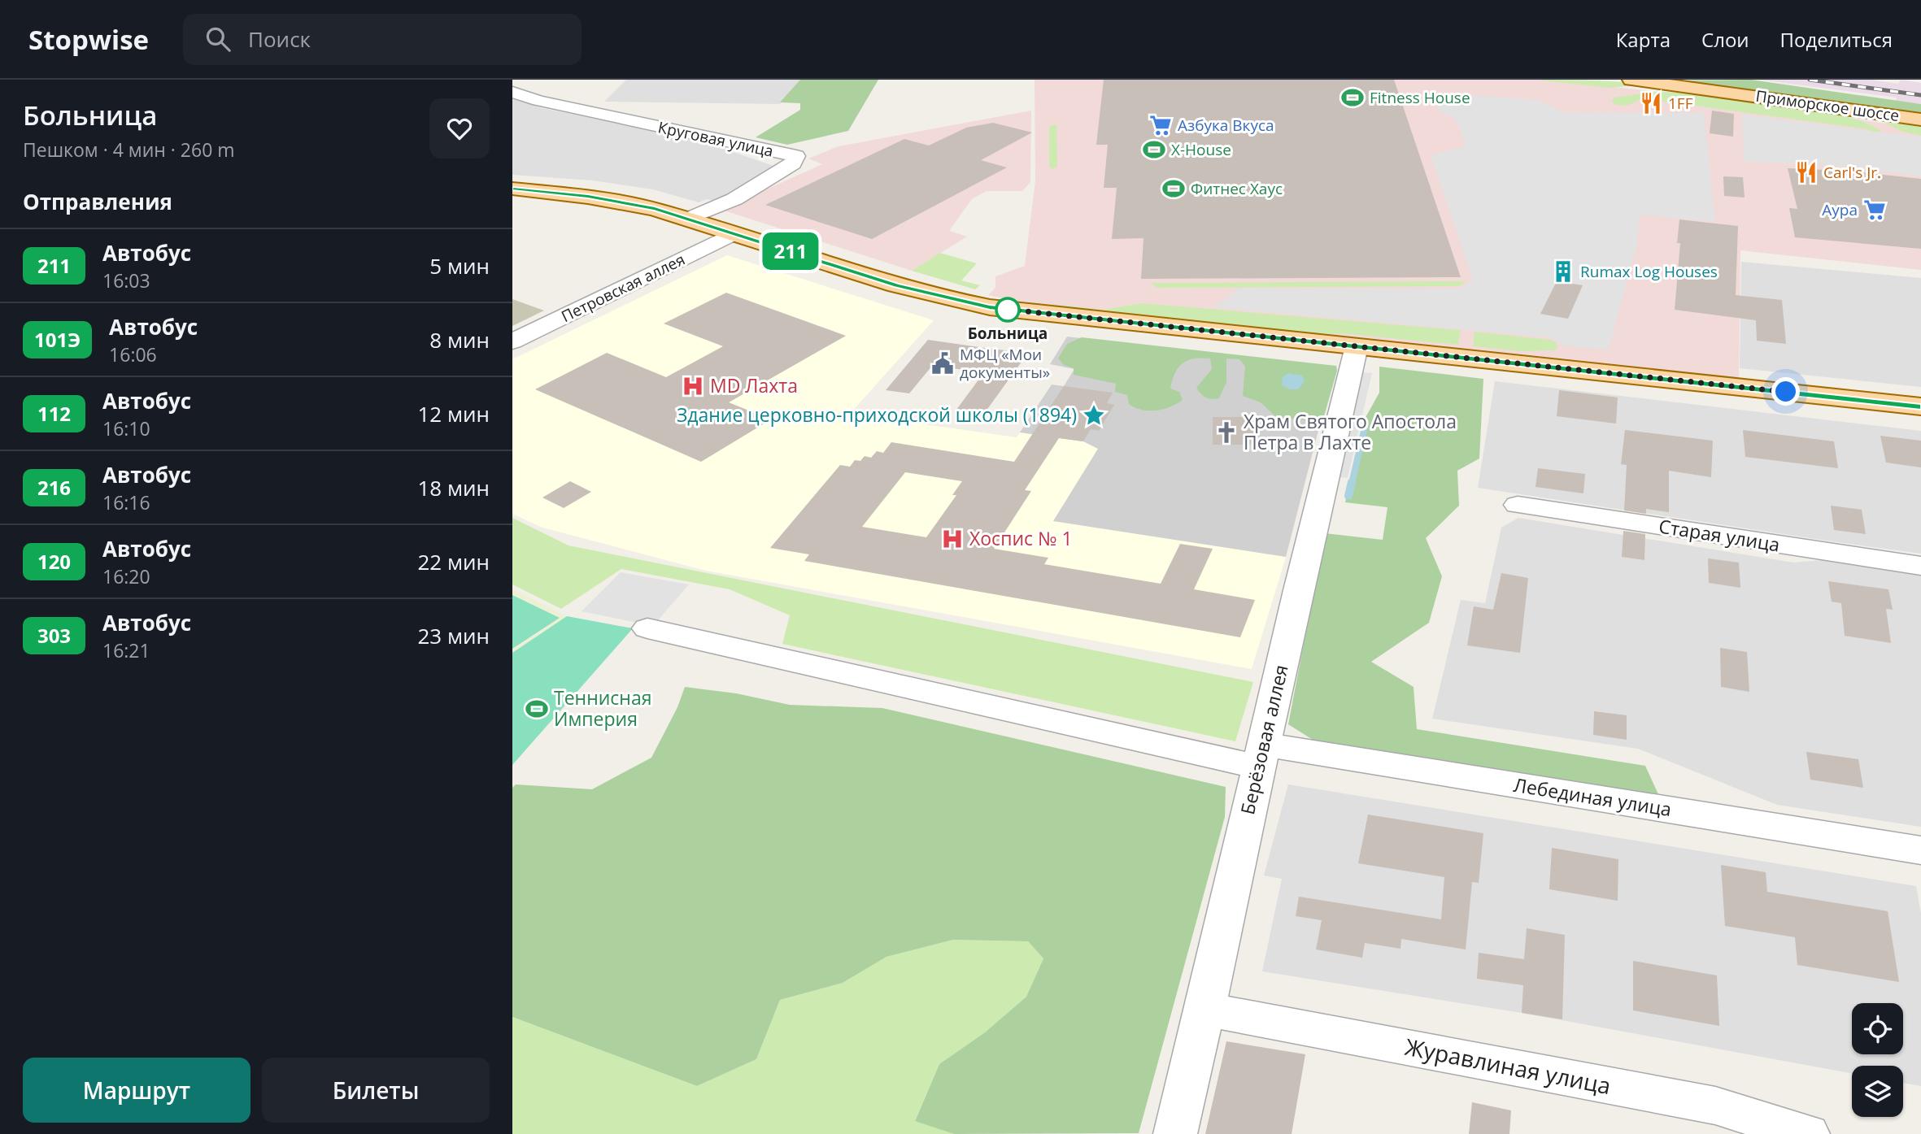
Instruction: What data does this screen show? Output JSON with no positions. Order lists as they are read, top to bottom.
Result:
{
  "streets": {
    "main road": ["Приморское шоссе"],
    "street": [
      "Круговая улица",
      "Петровская аллея",
      "Старая улица",
      "Берёзовая аллея",
      "Лебединая улица",
      "Журавлиная улица"
    ]
  },
  "crossings": [
    ["Берёзовая аллея", "Лебединая улица"],
    ["Берёзовая аллея", "Журавлиная улица"]
  ],
  "places": {
    "sports": [
      "Fitness House",
      "X-House",
      "Фитнес Хаус",
      "Теннисная Империя"
    ],
    "restaurant": ["1FF", "Carl's Jr."],
    "supermarket": ["Азбука Вкуса", "Аура"],
    "building": ["Rumax Log Houses"],
    "other": ["Больница"],
    "public building": ["МФЦ «Мои документы»"],
    "hospital": ["MD Лахта", "Хоспис № 1"],
    "place": ["Здание церковно-приходской школы (1894)"],
    "church": ["Храм Святого Апостола Петра в Лахте"]
  },
  "lines": ["bus line 211"],
  "page": {
    "header": "Stopwise",
    "search": "Поиск",
    "nav": ["Карта", "Слои", "Поделиться"],
    "heading": [
      ["Больница", "Пешком · 4 мин · 260 m"],
      "Отправления"
    ],
    "on_map": "211",
    "list": [
      {
        "mark": "211",
        "name": "Автобус",
        "note": "16:03",
        "value": "5 мин"
      },
      {
        "mark": "101Э",
        "name": "Автобус",
        "note": "16:06",
        "value": "8 мин"
      },
      {
        "mark": "112",
        "name": "Автобус",
        "note": "16:10",
        "value": "12 мин"
      },
      {
        "mark": "216",
        "name": "Автобус",
        "note": "16:16",
        "value": "18 мин"
      },
      {
        "mark": "120",
        "name": "Автобус",
        "note": "16:20",
        "value": "22 мин"
      },
      {
        "mark": "303",
        "name": "Автобус",
        "note": "16:21",
        "value": "23 мин"
      }
    ],
    "buttons": ["Маршрут", "Билеты"]
  }
}
